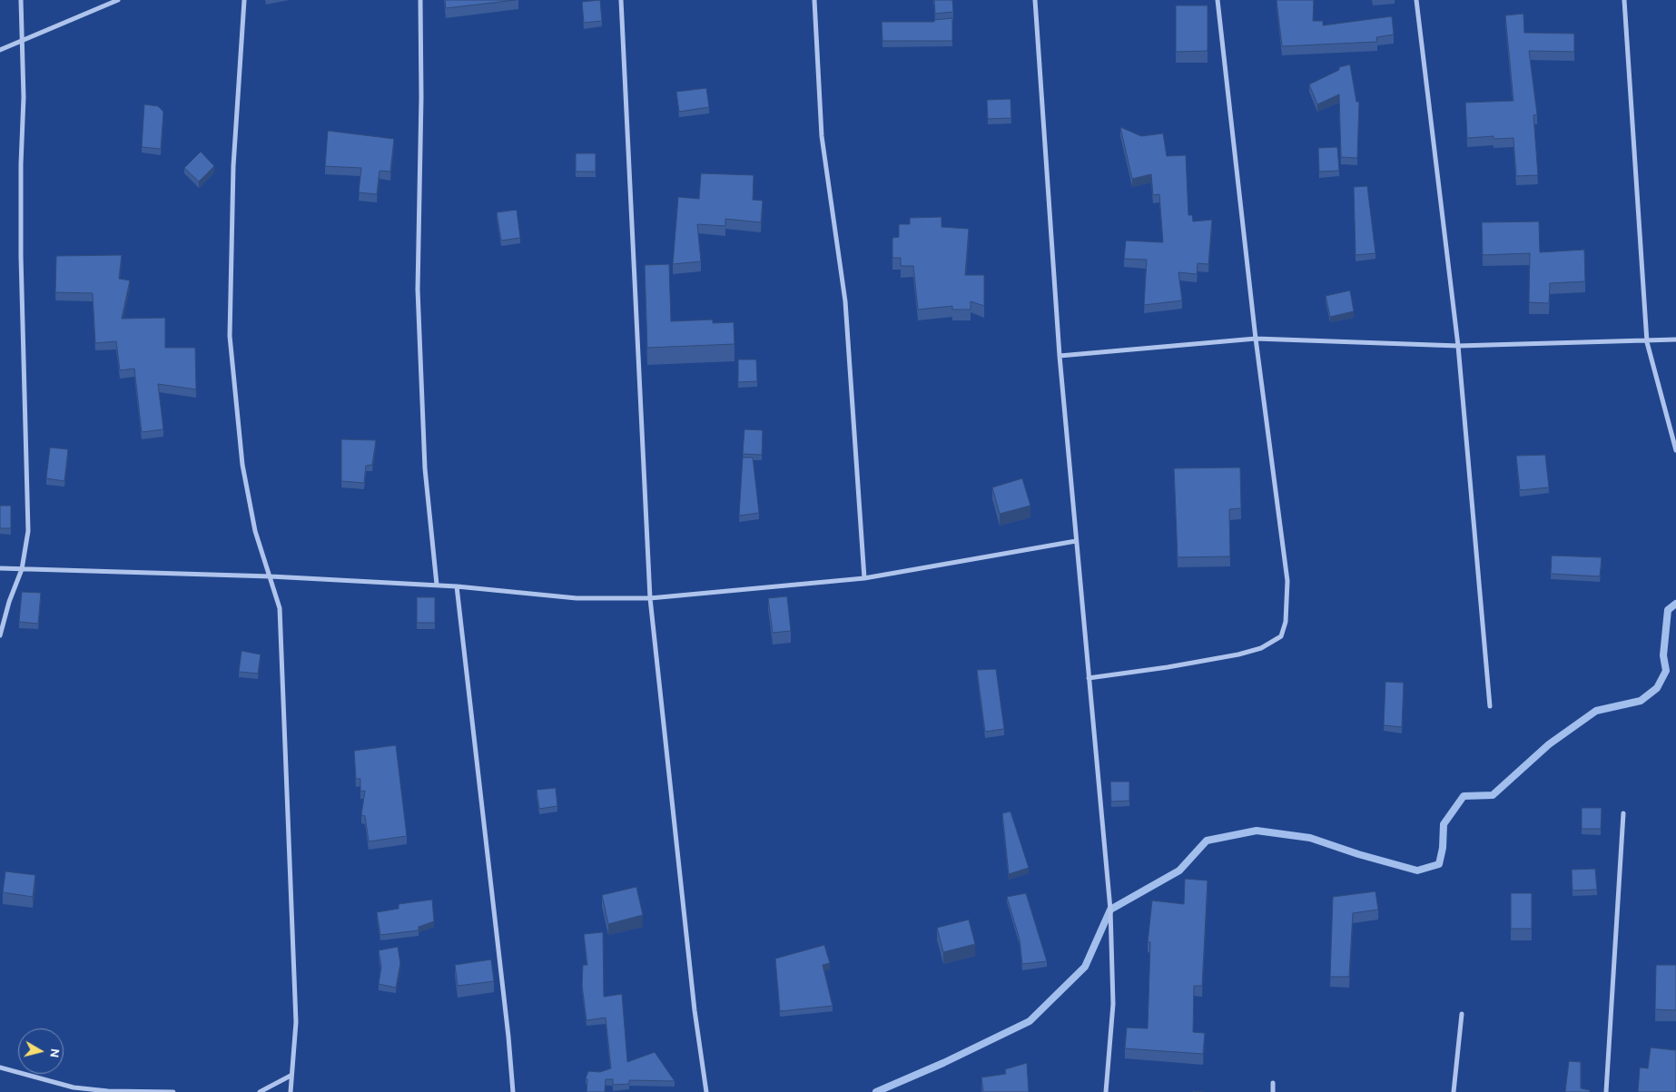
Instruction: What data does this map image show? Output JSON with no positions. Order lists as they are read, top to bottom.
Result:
{
  "north": "right"
}
